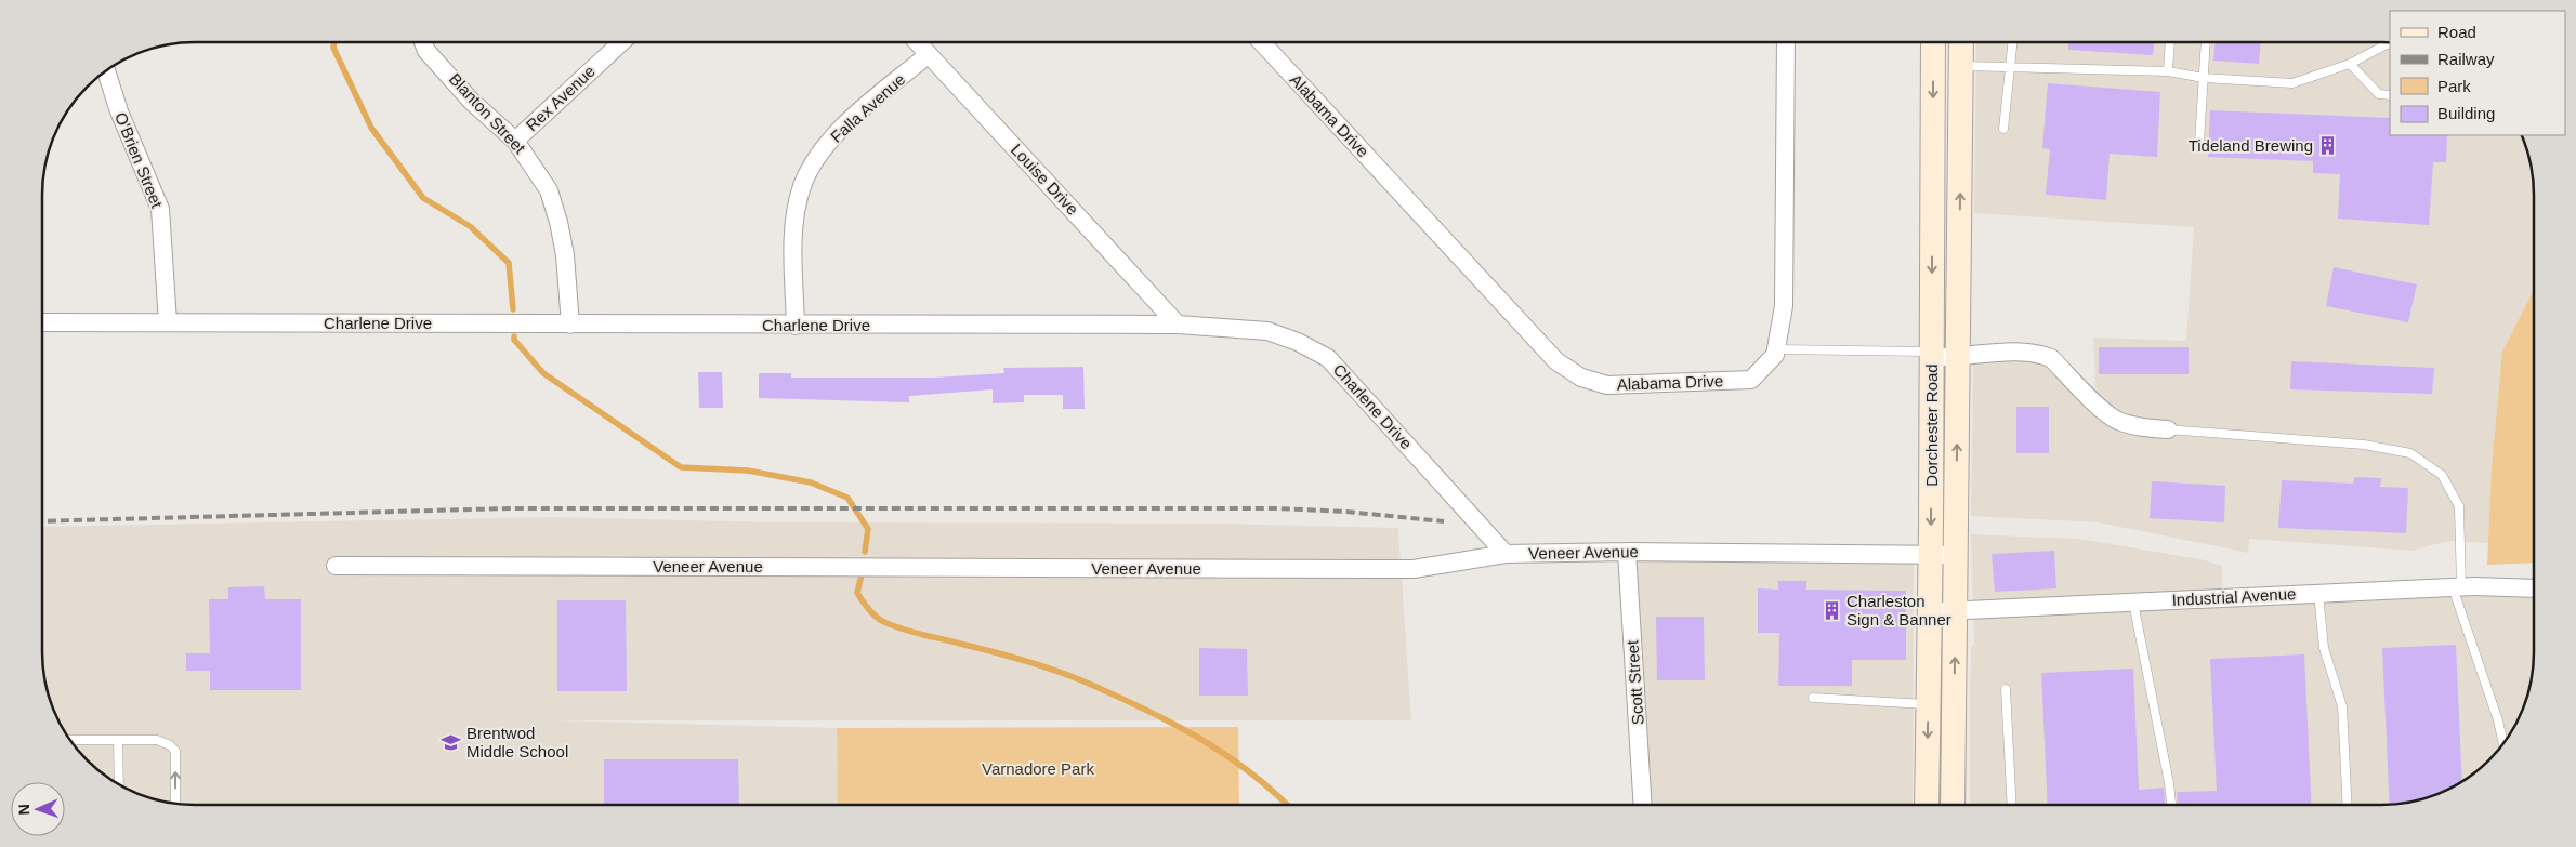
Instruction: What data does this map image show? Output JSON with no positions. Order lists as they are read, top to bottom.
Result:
{
  "streets": {
    "main road": ["Dorchester Road"],
    "street": [
      "Rex Avenue",
      "Falla Avenue",
      "Blanton Street",
      "Alabama Drive",
      "O'Brien Street",
      "Louise Drive",
      "Charlene Drive",
      "Veneer Avenue",
      "Industrial Avenue",
      "Scott Street"
    ]
  },
  "crossings": [
    ["Rex Avenue", "Blanton Street"],
    ["Falla Avenue", "Louise Drive"],
    ["Falla Avenue", "Charlene Drive"],
    ["Blanton Street", "Charlene Drive"],
    ["O'Brien Street", "Charlene Drive"],
    ["Louise Drive", "Charlene Drive"],
    ["Charlene Drive", "Veneer Avenue"],
    ["Dorchester Road", "Veneer Avenue"],
    ["Dorchester Road", "Industrial Avenue"],
    ["Veneer Avenue", "Scott Street"]
  ],
  "parks": ["Varnadore Park"],
  "places": {
    "building": ["Tideland Brewing", "Charleston Sign & Banner"],
    "school or university": ["Brentwod Middle School"]
  },
  "legend": [
    "Road",
    "Railway",
    "Park",
    "Building"
  ],
  "north": "left"
}
